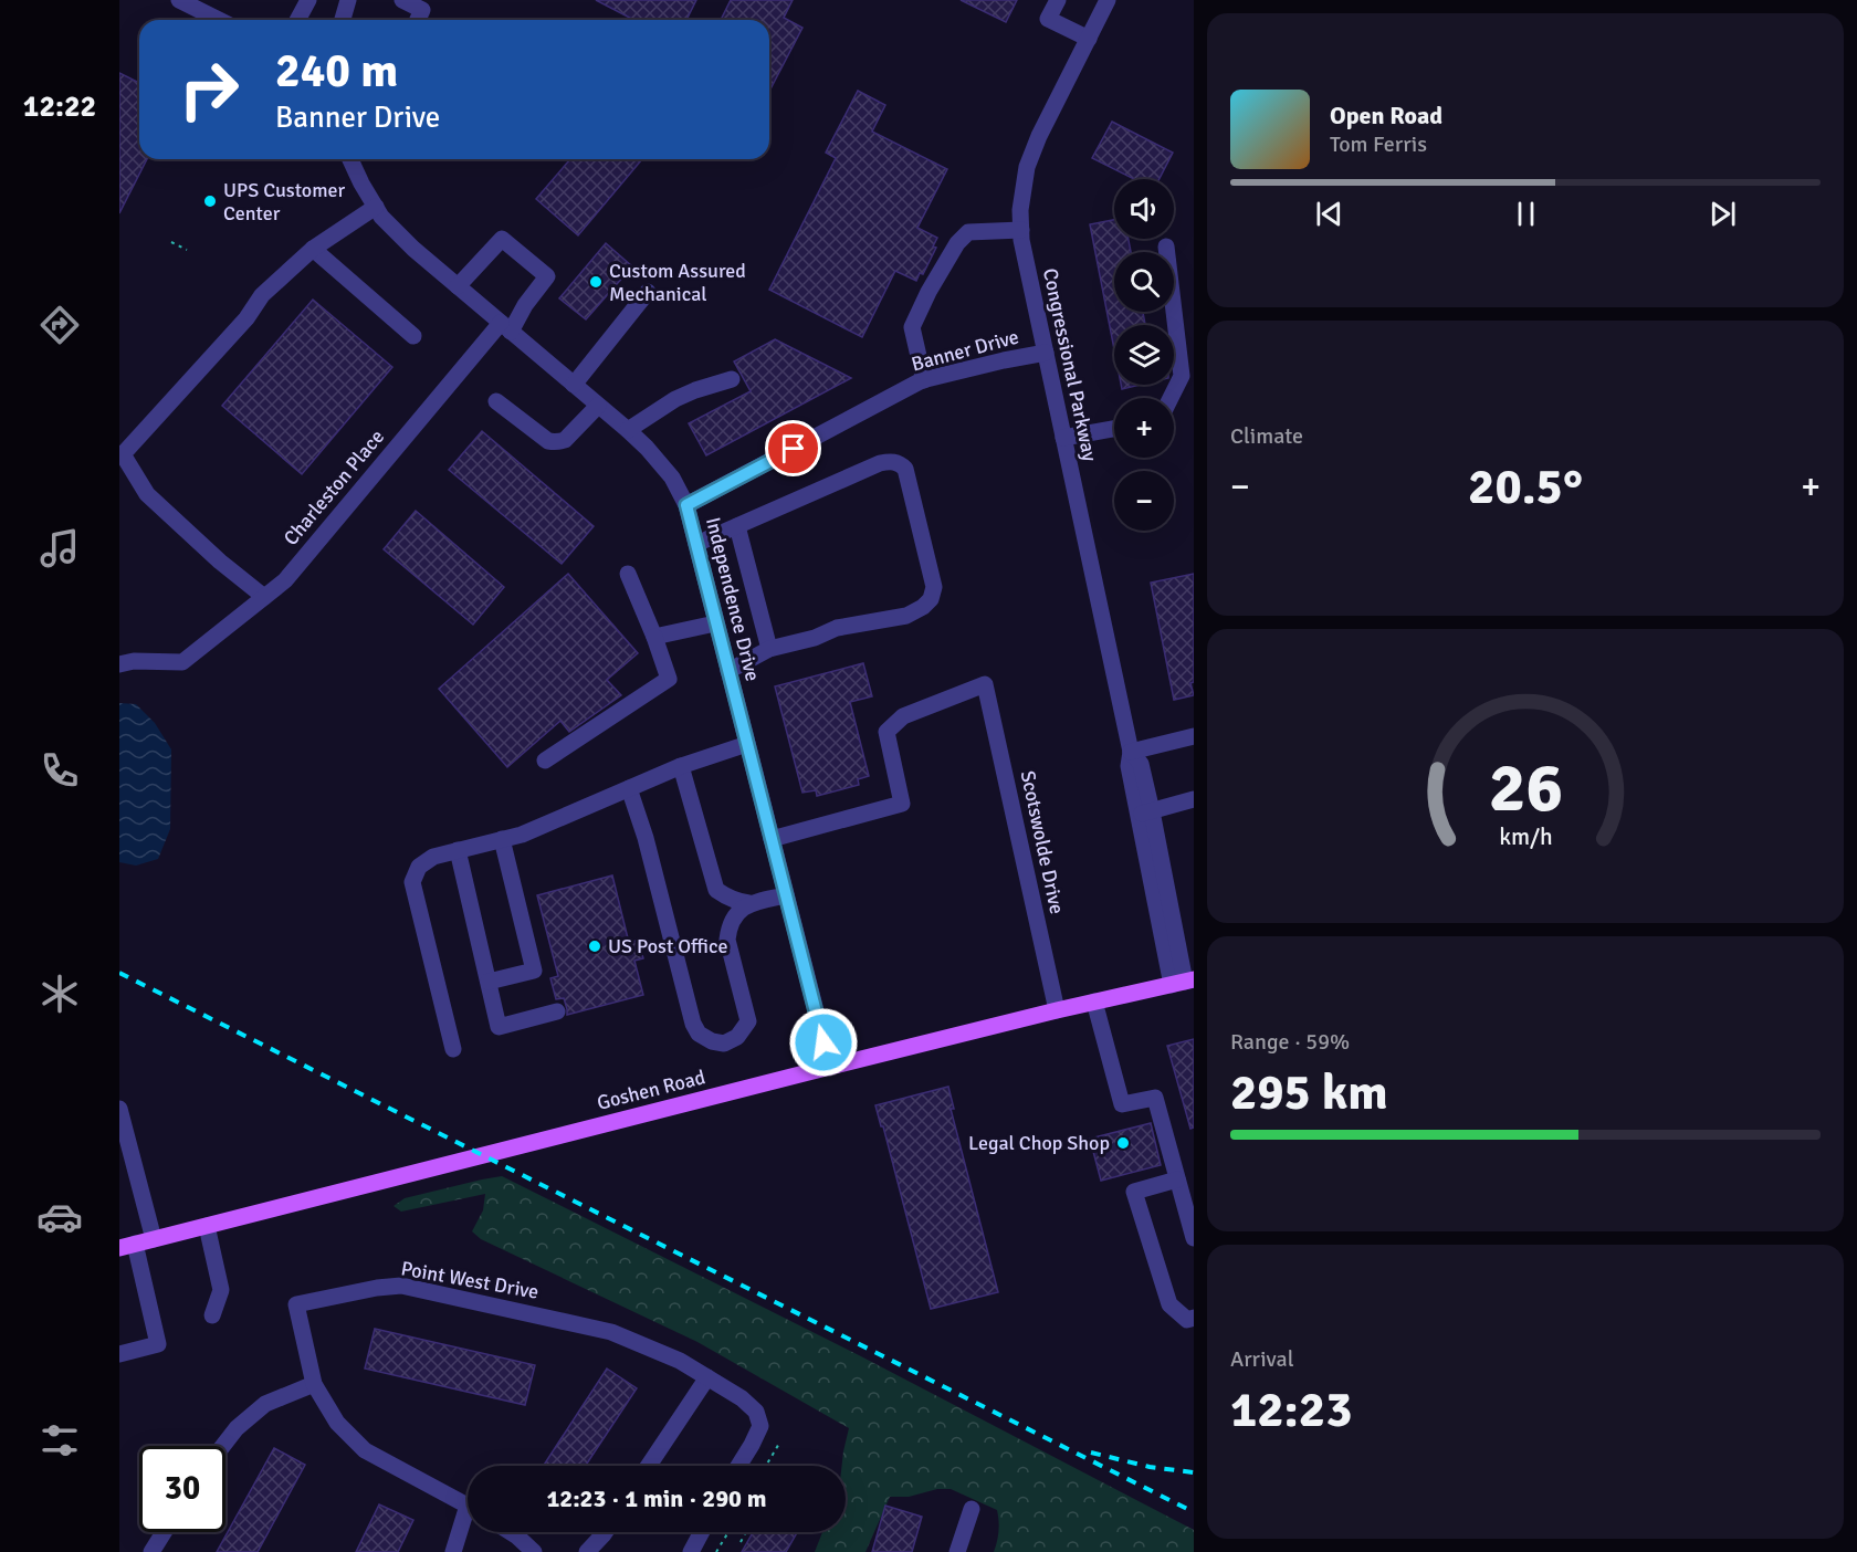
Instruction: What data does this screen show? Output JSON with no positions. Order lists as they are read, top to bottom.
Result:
{
  "streets": {
    "main road": ["Goshen Road"],
    "street": [
      "Banner Drive",
      "Congressional Parkway",
      "Charleston Place",
      "Independence Drive",
      "Scotswolde Drive",
      "Point West Drive"
    ]
  },
  "crossings": [
    ["Banner Drive", "Congressional Parkway"],
    ["Banner Drive", "Independence Drive"],
    ["Congressional Parkway", "Goshen Road"],
    ["Charleston Place", "Independence Drive"],
    ["Independence Drive", "Scotswolde Drive"],
    ["Independence Drive", "Goshen Road"],
    ["Scotswolde Drive", "Goshen Road"]
  ],
  "places": [
    "UPS Customer Center",
    "Custom Assured Mechanical",
    "US Post Office",
    "Legal Chop Shop"
  ],
  "page": {
    "tabs": "12:22",
    "turn": ["240 m", "Banner Drive"],
    "song": ["Open Road", "Tom Ferris"],
    "map_buttons": ["+", "−"],
    "tile": [
      "Climate",
      ["Range · 59%", "295 km"],
      ["Arrival", "12:23"]
    ],
    "heat": ["−", "20.5°", "+"],
    "limit": "30",
    "trip": "12:23 · 1 min · 290 m",
    "gauge": ["26", "km/h"]
  }
}
